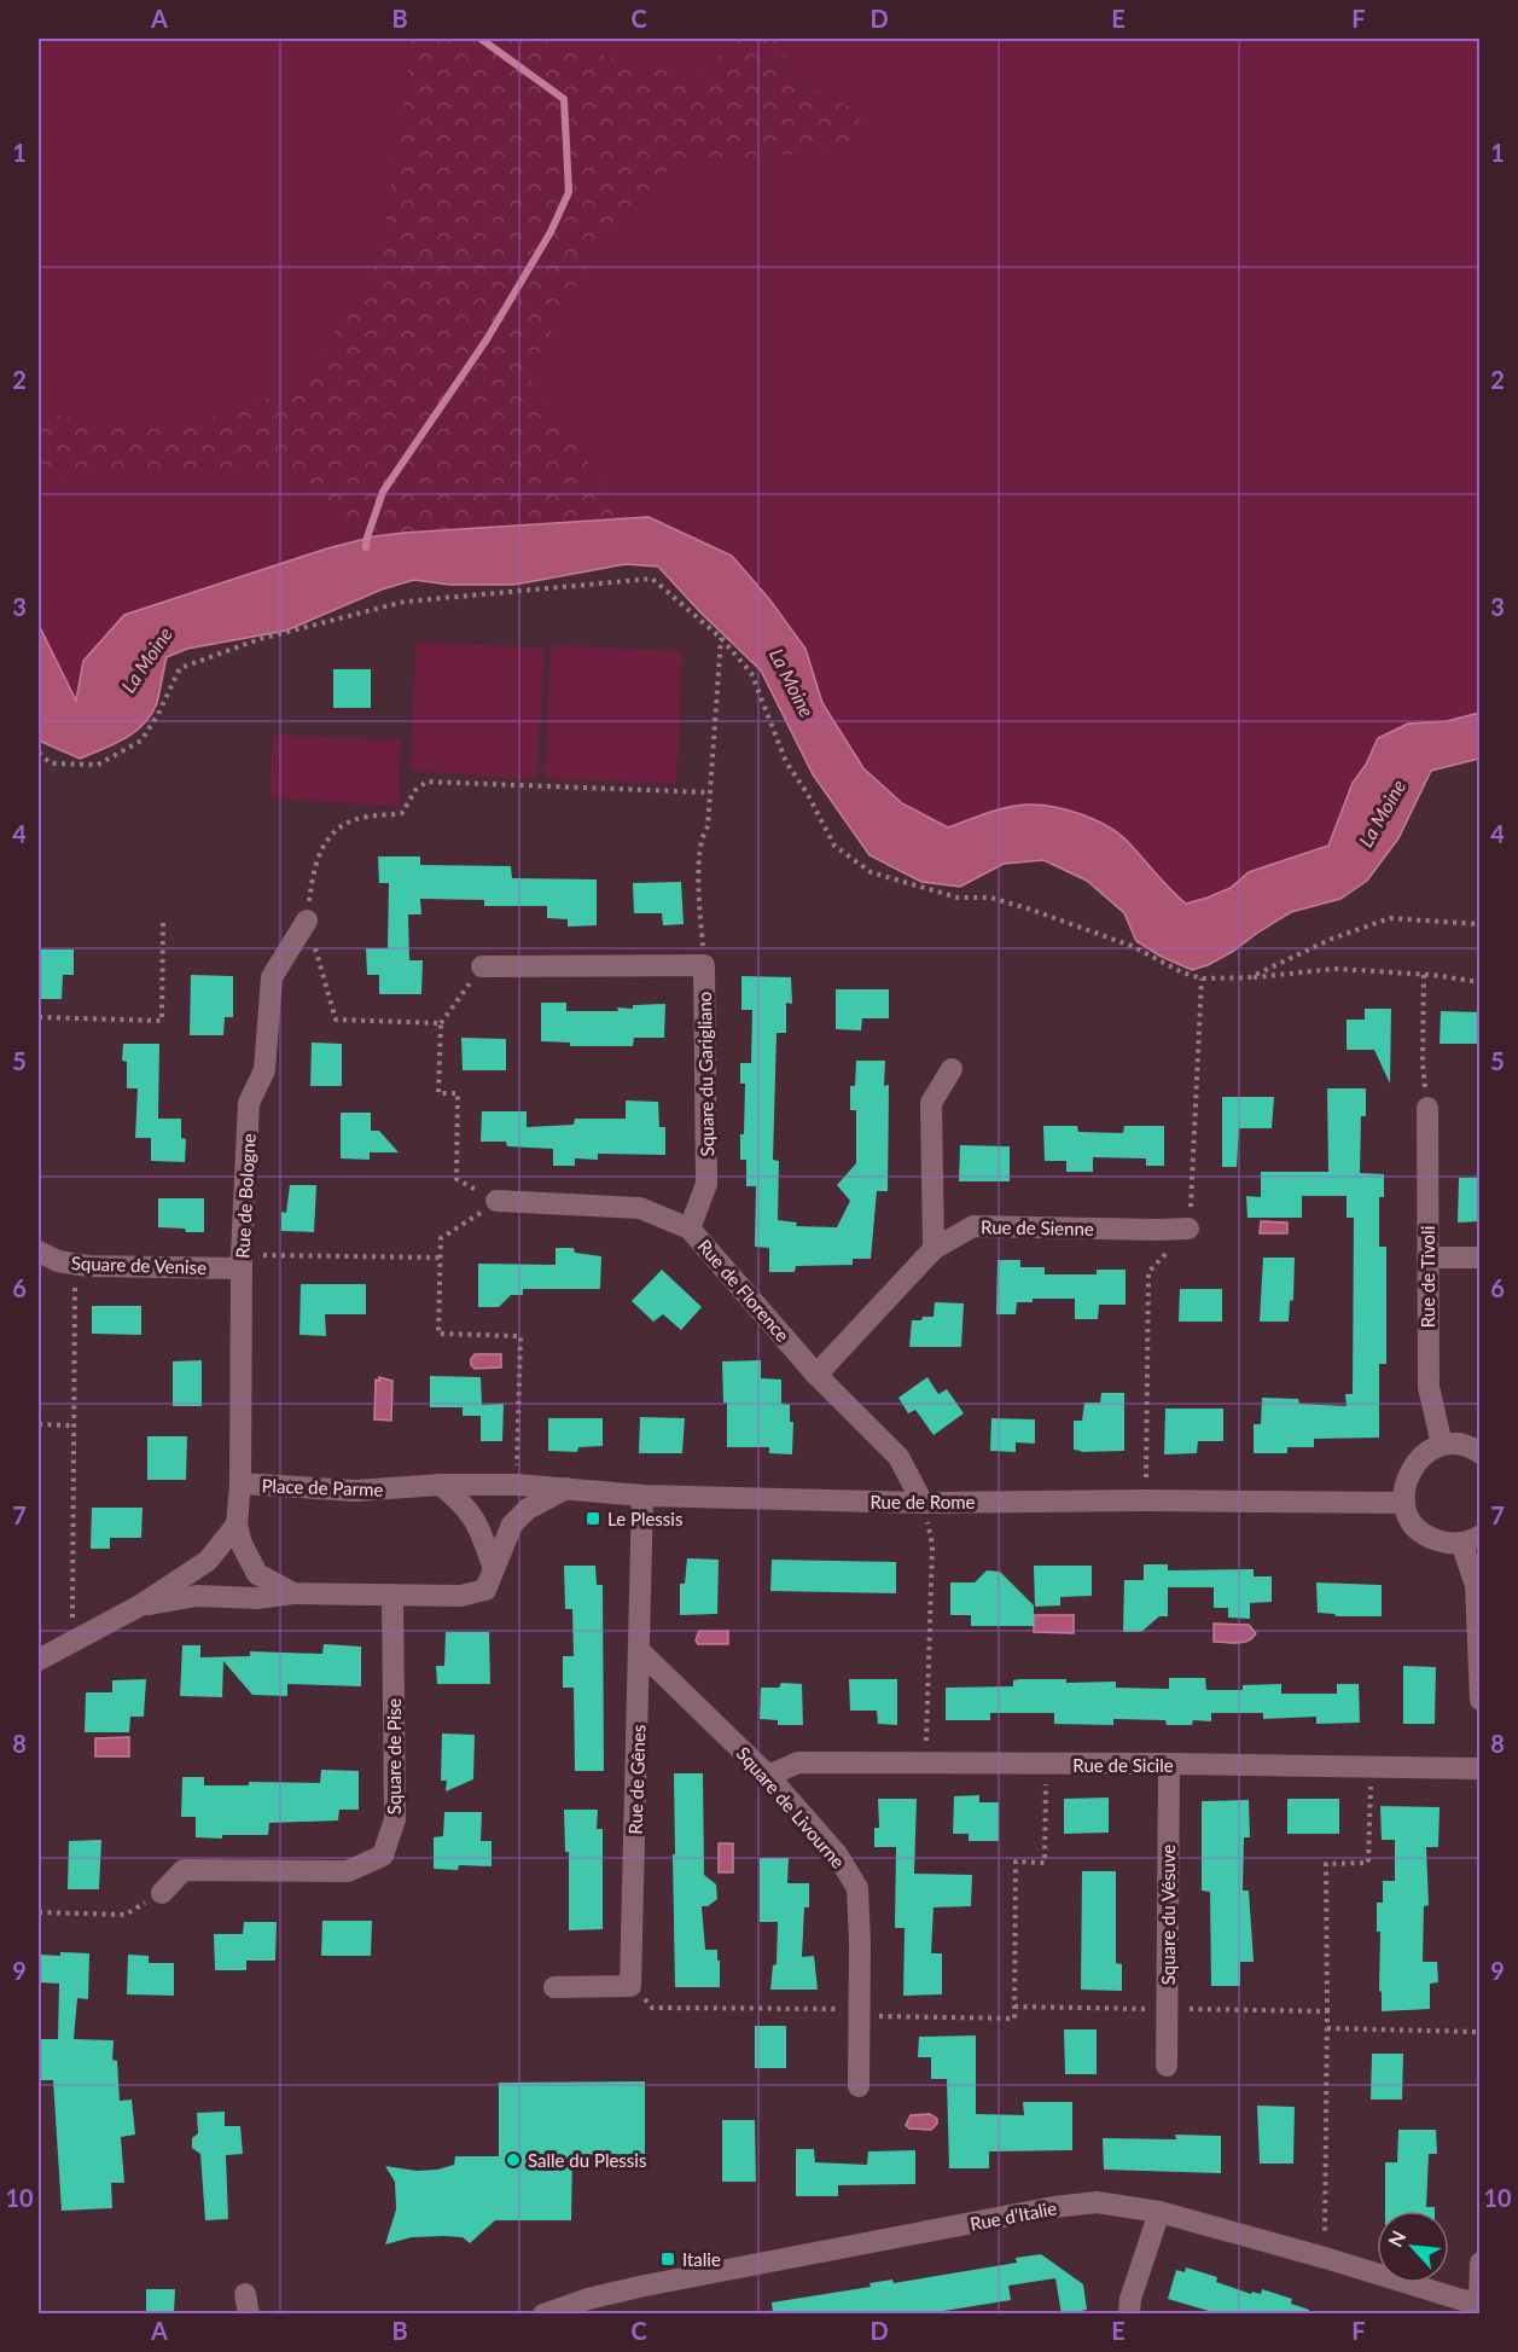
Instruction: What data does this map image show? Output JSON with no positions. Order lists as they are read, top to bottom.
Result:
{
  "streets": {
    "street": [
      "Square du Garigliano",
      "Rue de Bologne",
      "Rue de Sienne",
      "Square de Venise",
      "Rue de Tivoli",
      "Rue de Florence",
      "Place de Parme",
      "Rue de Rome",
      "Square de Pise",
      "Rue de Sicile",
      "Rue de Gênes",
      "Square de Livourne",
      "Square du Vésuve",
      "Rue d’Italie"
    ]
  },
  "crossings": [
    ["Square du Garigliano", "Rue de Florence"],
    ["Rue de Bologne", "Square de Venise"],
    ["Rue de Bologne", "Place de Parme"],
    ["Rue de Sienne", "Rue de Florence"],
    ["Rue de Florence", "Rue de Rome"],
    ["Place de Parme", "Rue de Rome"],
    ["Place de Parme", "Square de Pise"],
    ["Rue de Rome", "Rue de Gênes"],
    ["Rue de Sicile", "Square de Livourne"],
    ["Rue de Sicile", "Square du Vésuve"],
    ["Rue de Gênes", "Square de Livourne"]
  ],
  "water": ["La Moine"],
  "places": {
    "transit": ["Le Plessis", "Italie"],
    "other": ["Salle du Plessis"]
  },
  "north": "top left",
  "grid": {
    "columns": [
      "A",
      "B",
      "C",
      "D",
      "E",
      "F"
    ],
    "rows": [
      "1",
      "2",
      "3",
      "4",
      "5",
      "6",
      "7",
      "8",
      "9",
      "10"
    ]
  }
}
